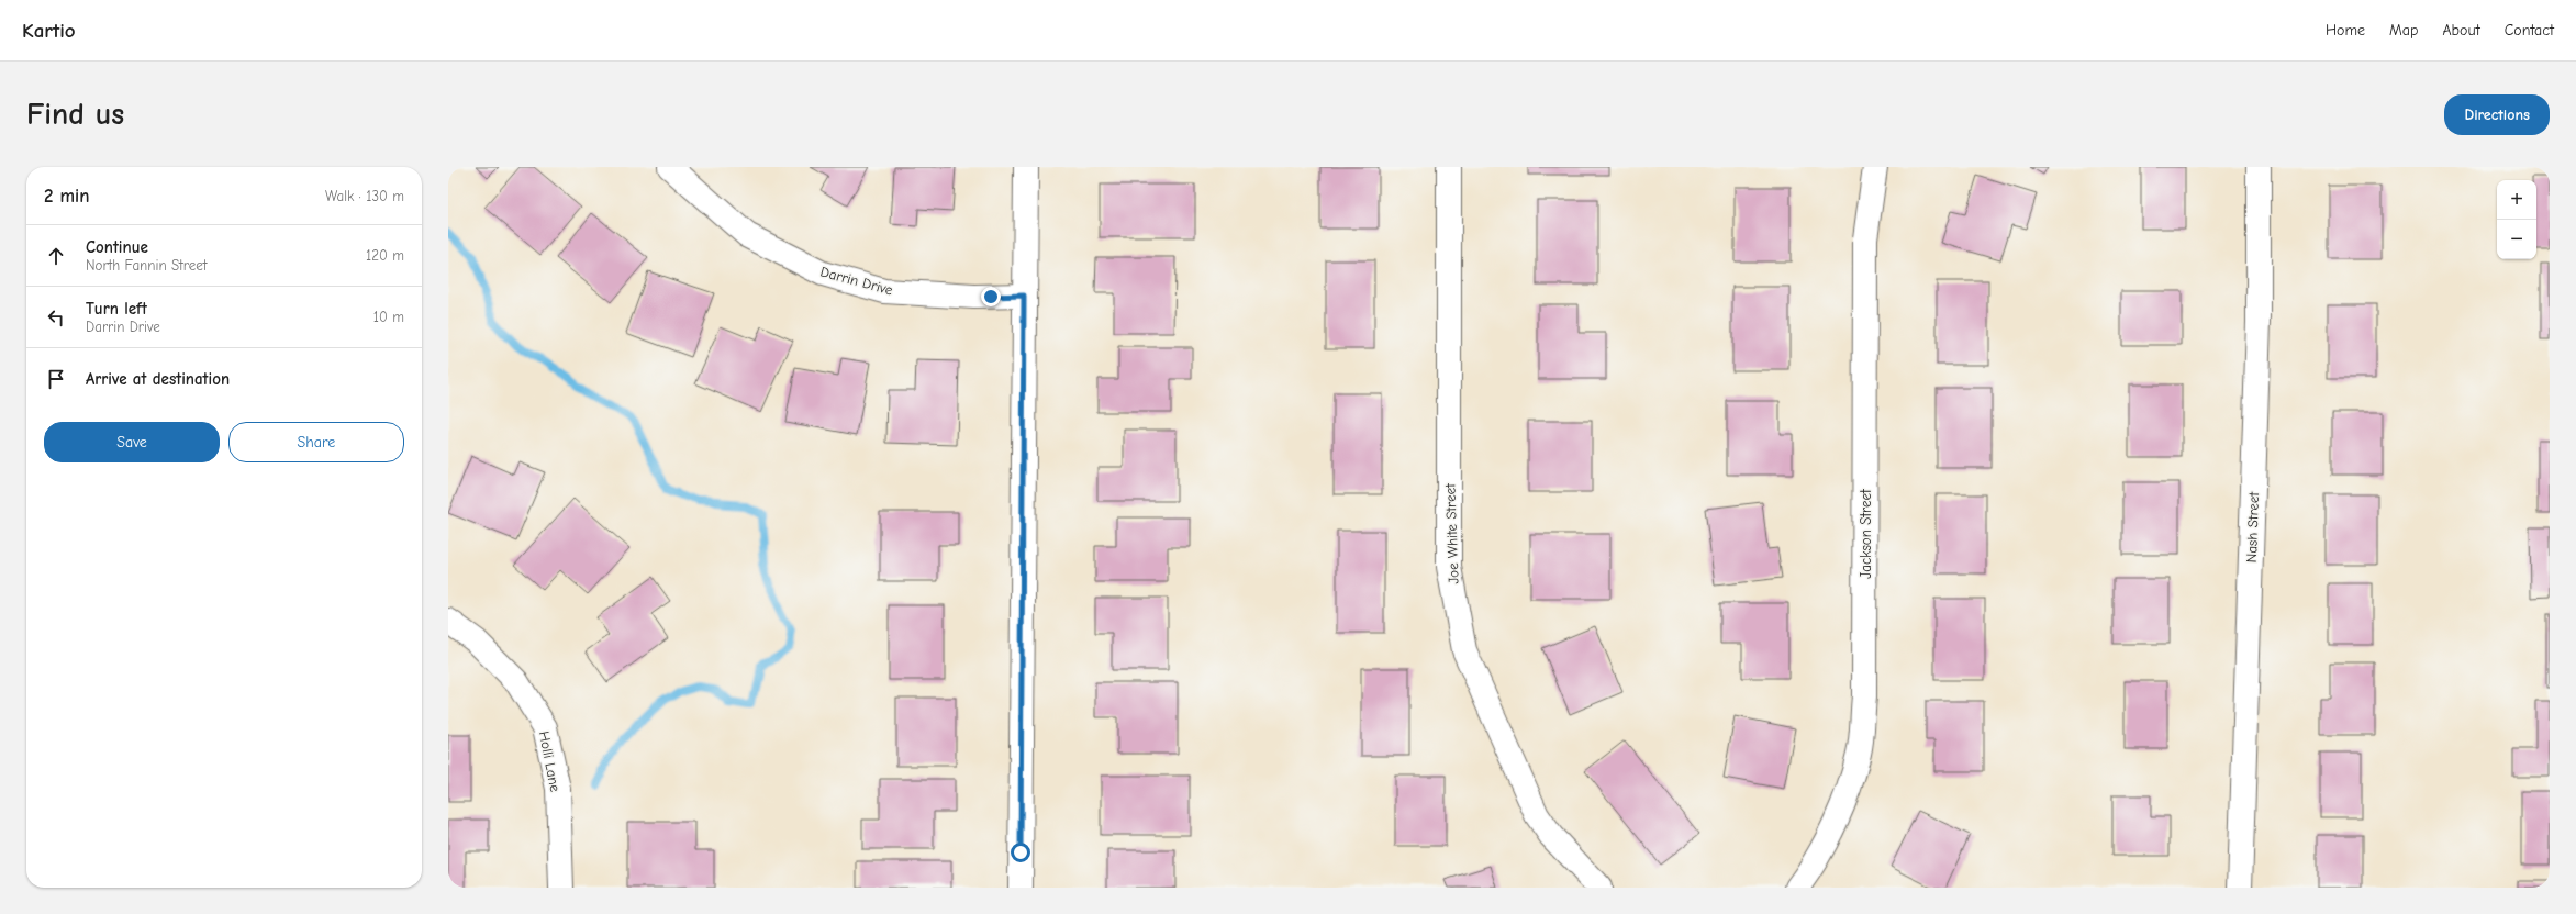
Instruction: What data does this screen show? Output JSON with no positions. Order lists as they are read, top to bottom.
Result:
{
  "streets": {
    "street": [
      "Darrin Drive",
      "Nash Street",
      "Joe White Street",
      "Jackson Street",
      "Holli Lane"
    ]
  },
  "page": {
    "header": "Kartio",
    "nav": [
      "Home",
      "Map",
      "About",
      "Contact"
    ],
    "buttons": [
      "Directions",
      ["Save", "Share"]
    ],
    "title": "Find us",
    "heading": ["2 min", "Walk · 130 m"],
    "map_buttons": ["+", "−"],
    "list": [
      ["Continue", "North Fannin Street", "120 m"],
      ["Turn left", "Darrin Drive", "10 m"],
      "Arrive at destination"
    ]
  }
}
